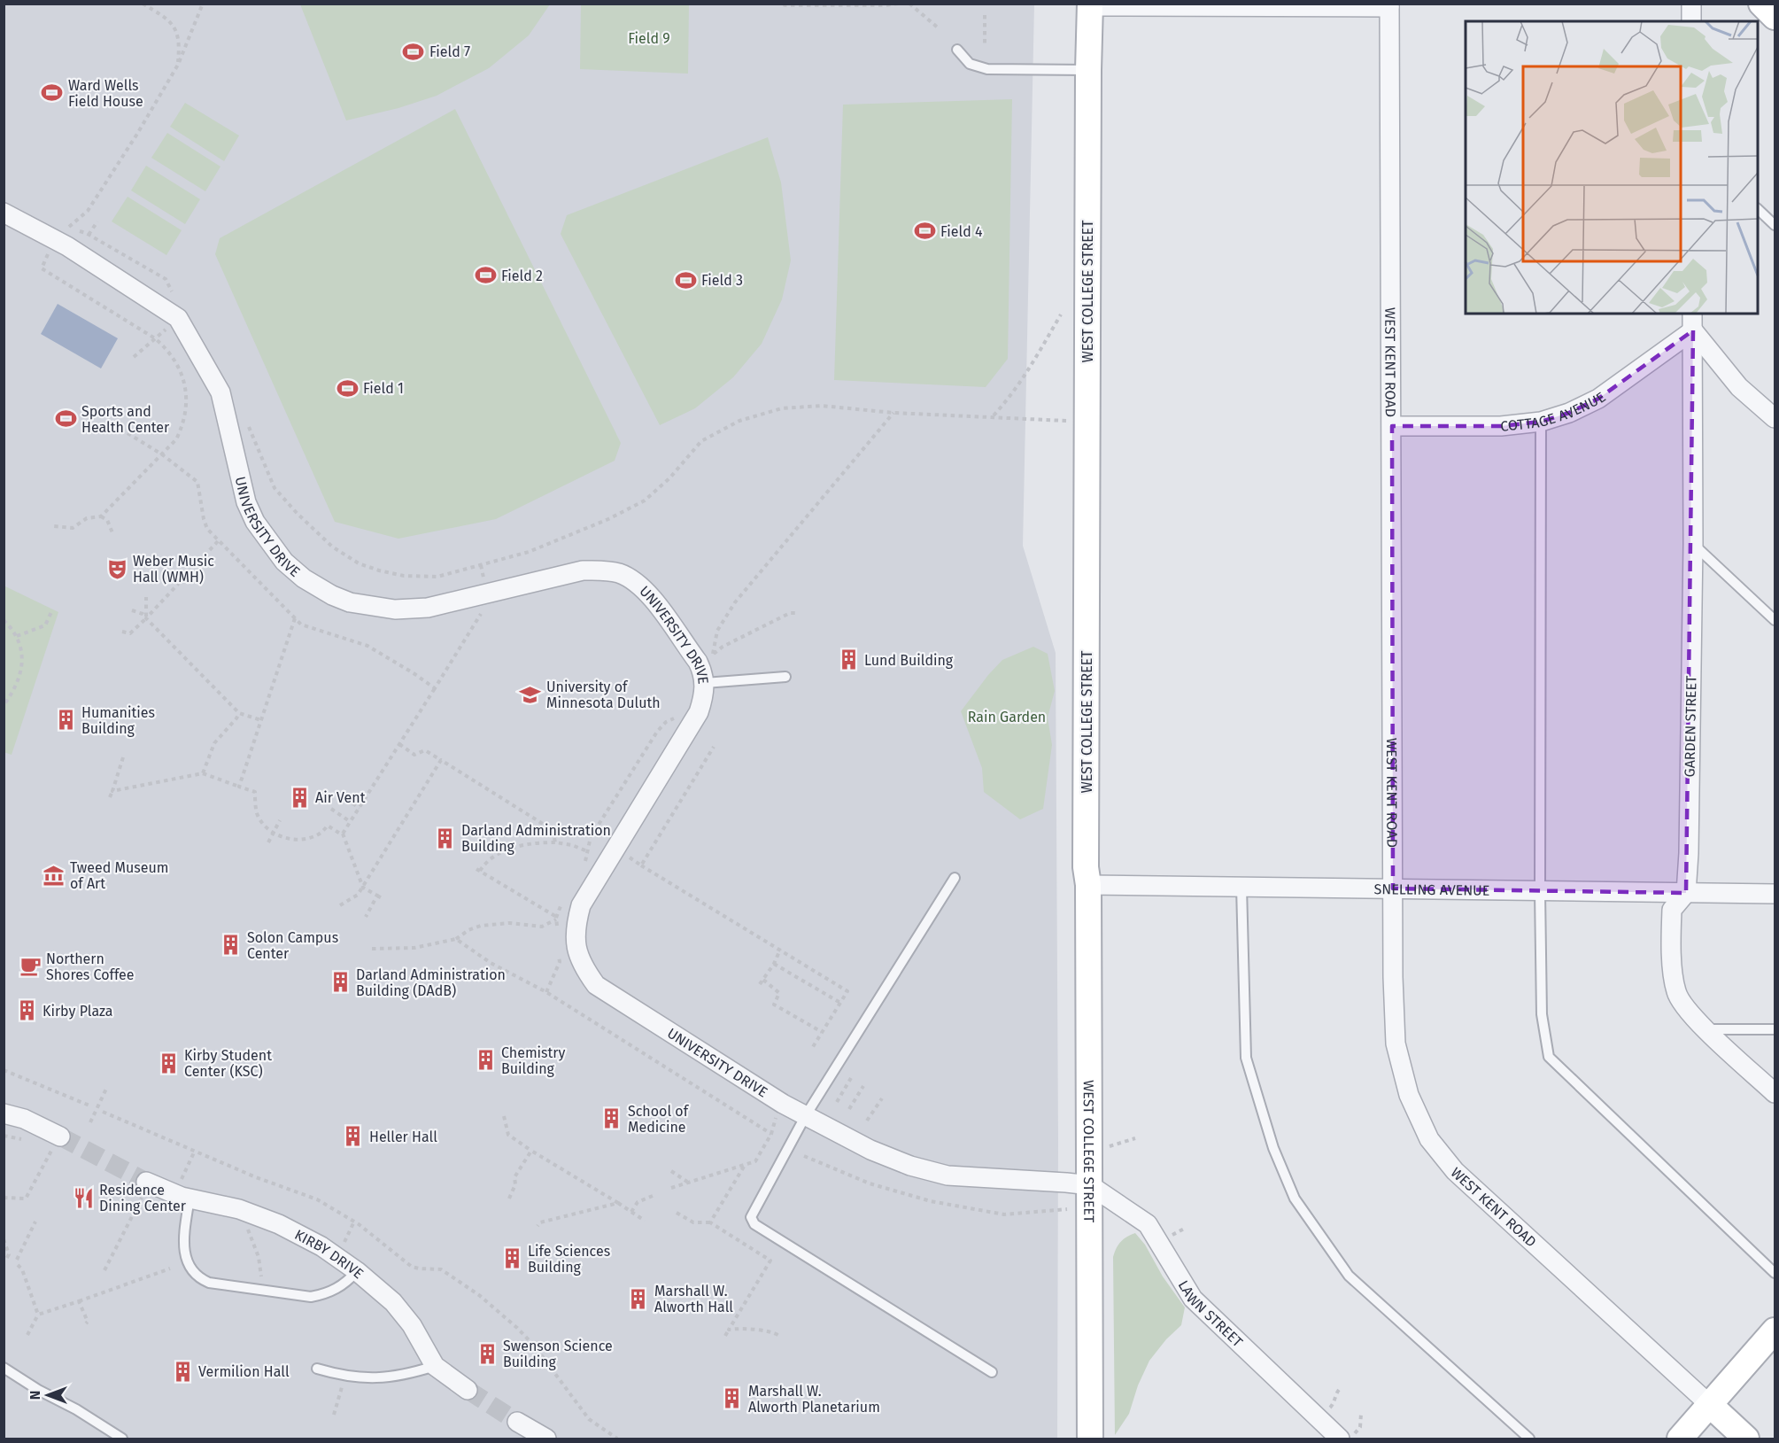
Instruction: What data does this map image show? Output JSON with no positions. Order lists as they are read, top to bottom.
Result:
{
  "streets": {
    "street": [
      "WEST COLLEGE STREET",
      "WEST KENT ROAD",
      "COTTAGE AVENUE",
      "UNIVERSITY DRIVE",
      "GARDEN STREET",
      "SNELLING AVENUE",
      "KIRBY DRIVE",
      "LAWN STREET"
    ]
  },
  "crossings": [
    ["WEST COLLEGE STREET", "UNIVERSITY DRIVE"],
    ["WEST COLLEGE STREET", "SNELLING AVENUE"],
    ["WEST COLLEGE STREET", "LAWN STREET"],
    ["WEST KENT ROAD", "COTTAGE AVENUE"],
    ["WEST KENT ROAD", "SNELLING AVENUE"],
    ["COTTAGE AVENUE", "GARDEN STREET"],
    ["UNIVERSITY DRIVE", "LAWN STREET"],
    ["GARDEN STREET", "SNELLING AVENUE"]
  ],
  "parks": ["Field 9", "Rain Garden"],
  "places": {
    "sports": [
      "Field 7",
      "Ward Wells Field House",
      "Field 4",
      "Field 2",
      "Field 3",
      "Field 1",
      "Sports and Health Center"
    ],
    "theatre": ["Weber Music Hall (WMH)"],
    "building": [
      "Lund Building",
      "Humanities Building",
      "Air Vent",
      "Darland Administration Building",
      "Solon Campus Center",
      "Darland Administration Building (DAdB)",
      "Kirby Plaza",
      "Chemistry Building",
      "Kirby Student Center (KSC)",
      "School of Medicine",
      "Heller Hall",
      "Life Sciences Building",
      "Marshall W. Alworth Hall",
      "Swenson Science Building",
      "Vermilion Hall",
      "Marshall W. Alworth Planetarium"
    ],
    "school or university": ["University of Minnesota Duluth"],
    "museum": ["Tweed Museum of Art"],
    "cafe": ["Northern Shores Coffee"],
    "restaurant": ["Residence Dining Center"]
  },
  "north": "left"
}
